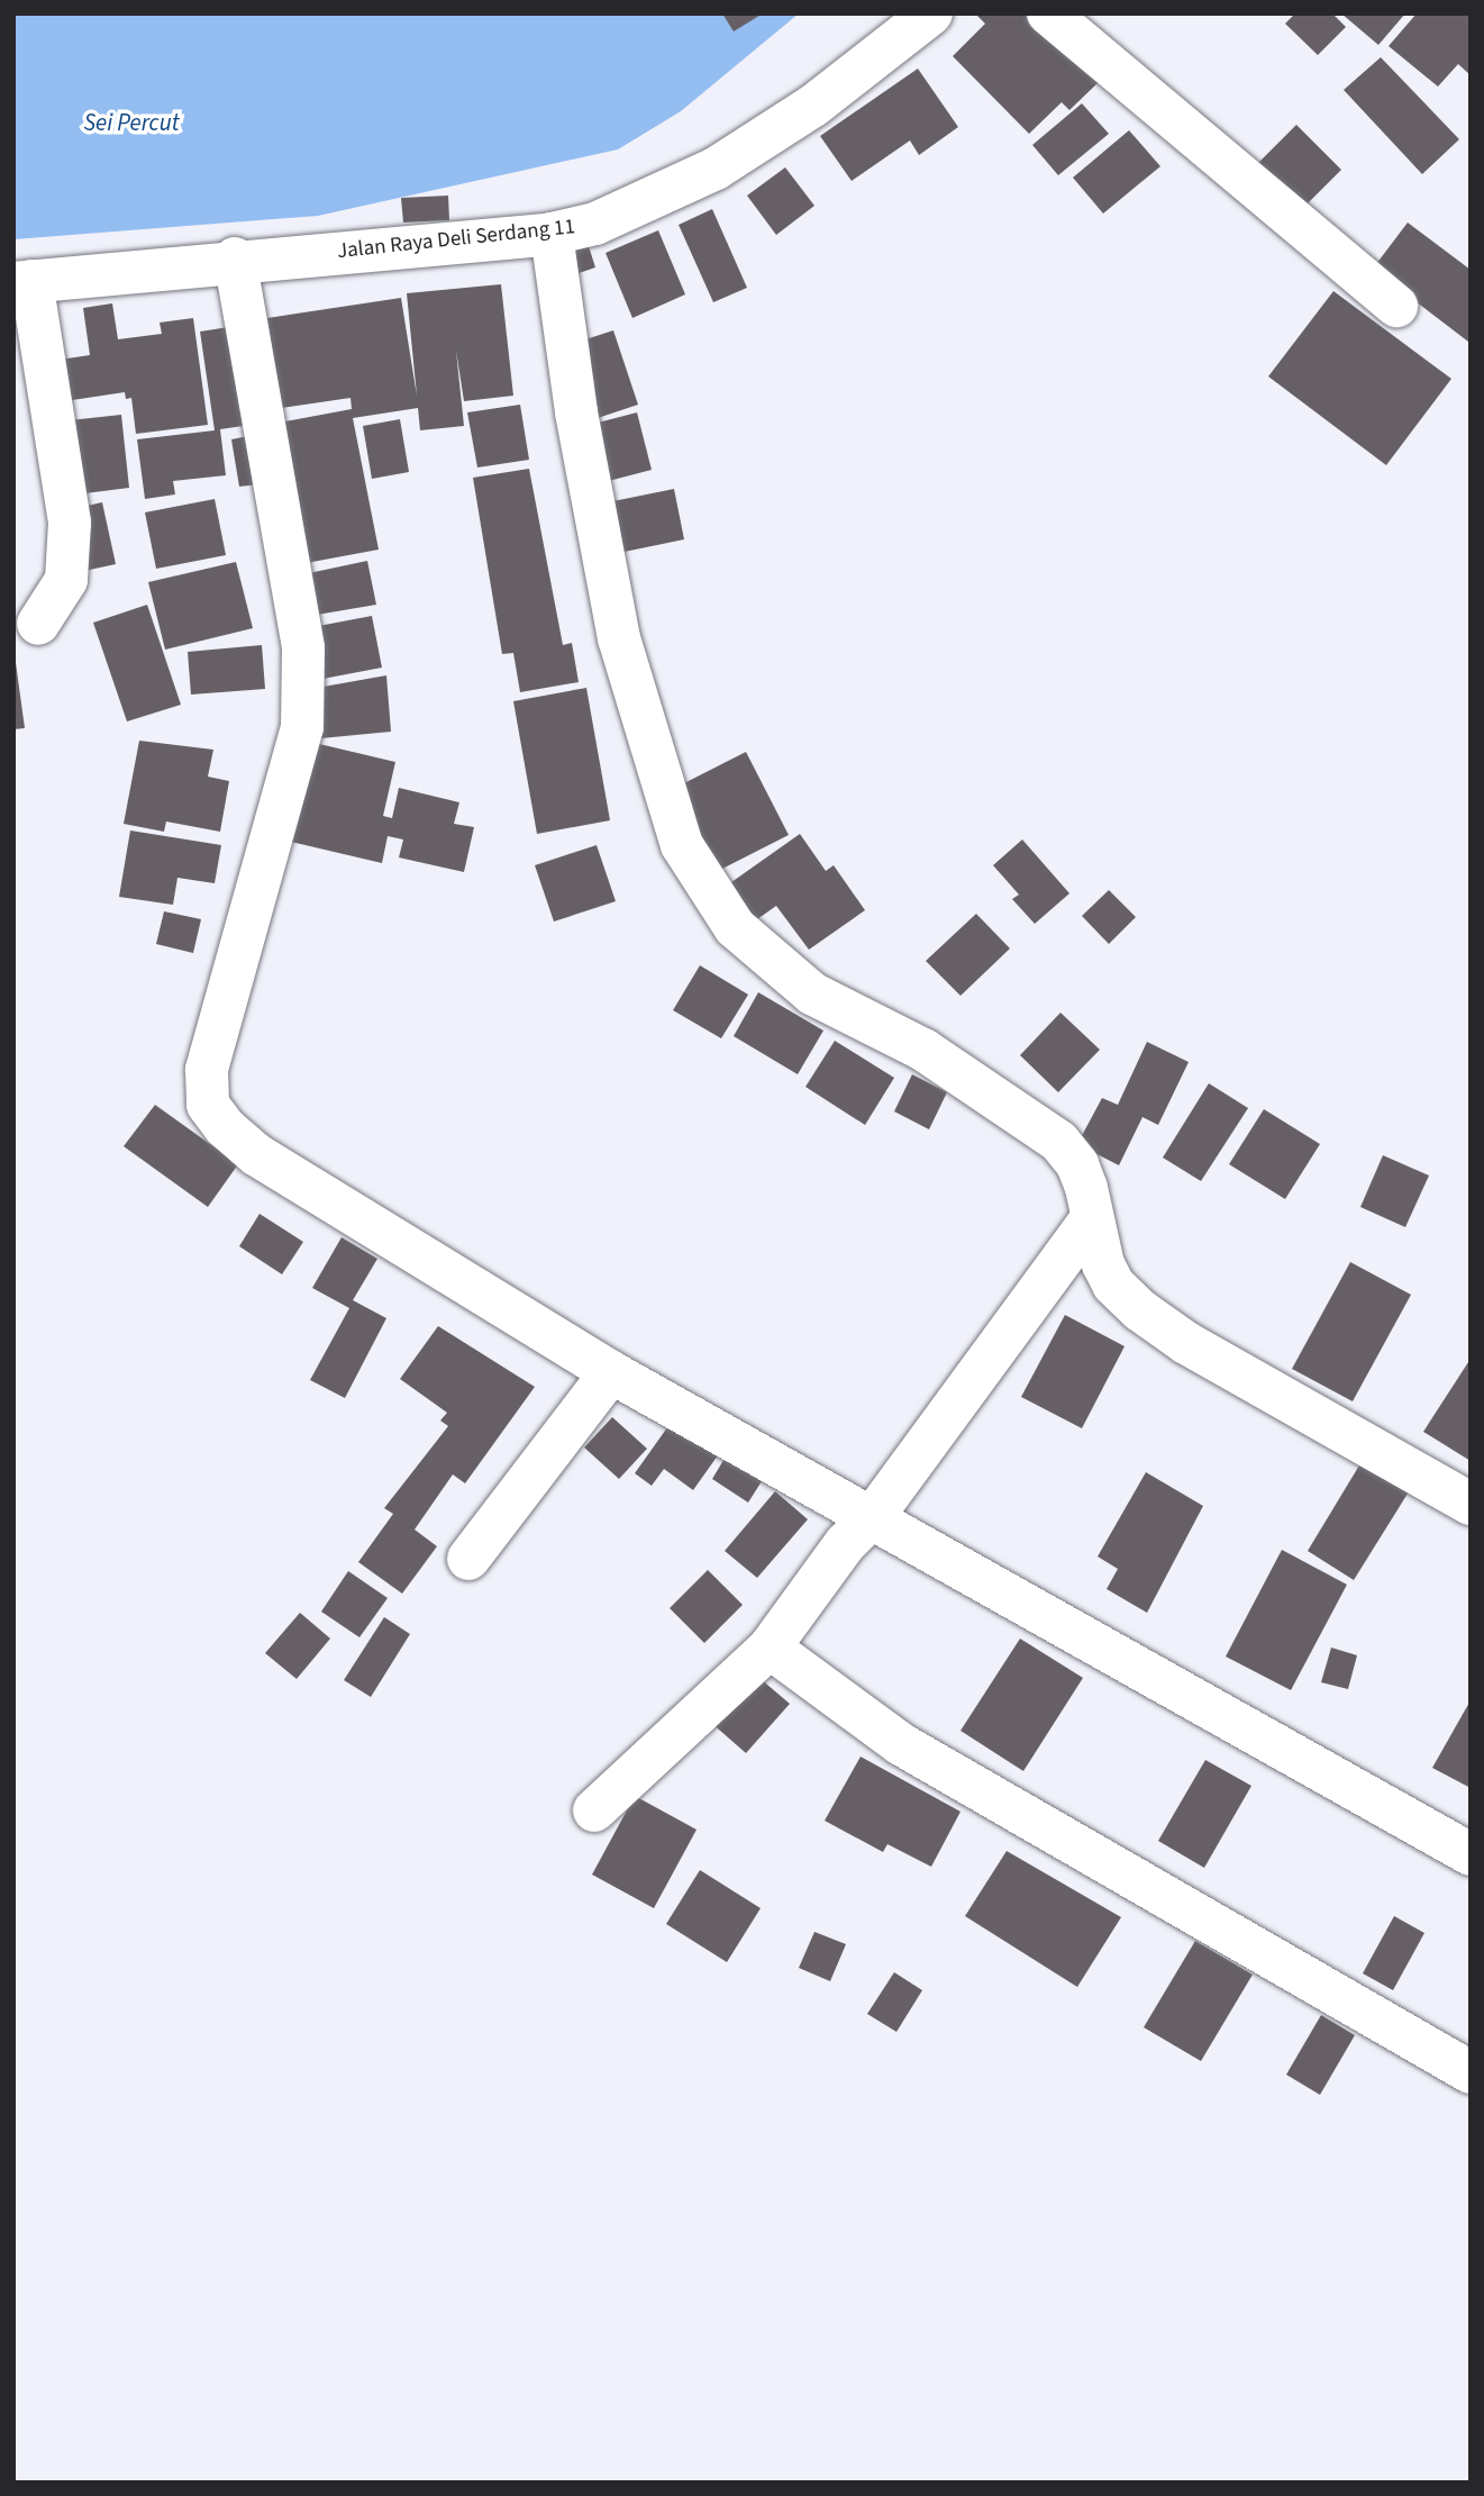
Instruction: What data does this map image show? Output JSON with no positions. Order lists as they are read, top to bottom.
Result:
{
  "streets": {
    "street": ["Jalan Raya Deli Serdang 11"]
  },
  "water": ["Sei Percut"]
}
